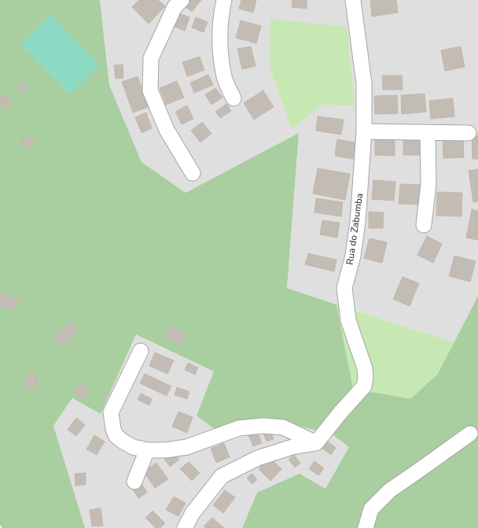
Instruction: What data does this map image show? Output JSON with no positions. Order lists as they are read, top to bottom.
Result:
{
  "streets": {
    "street": ["Rua do Zabumba"]
  }
}
